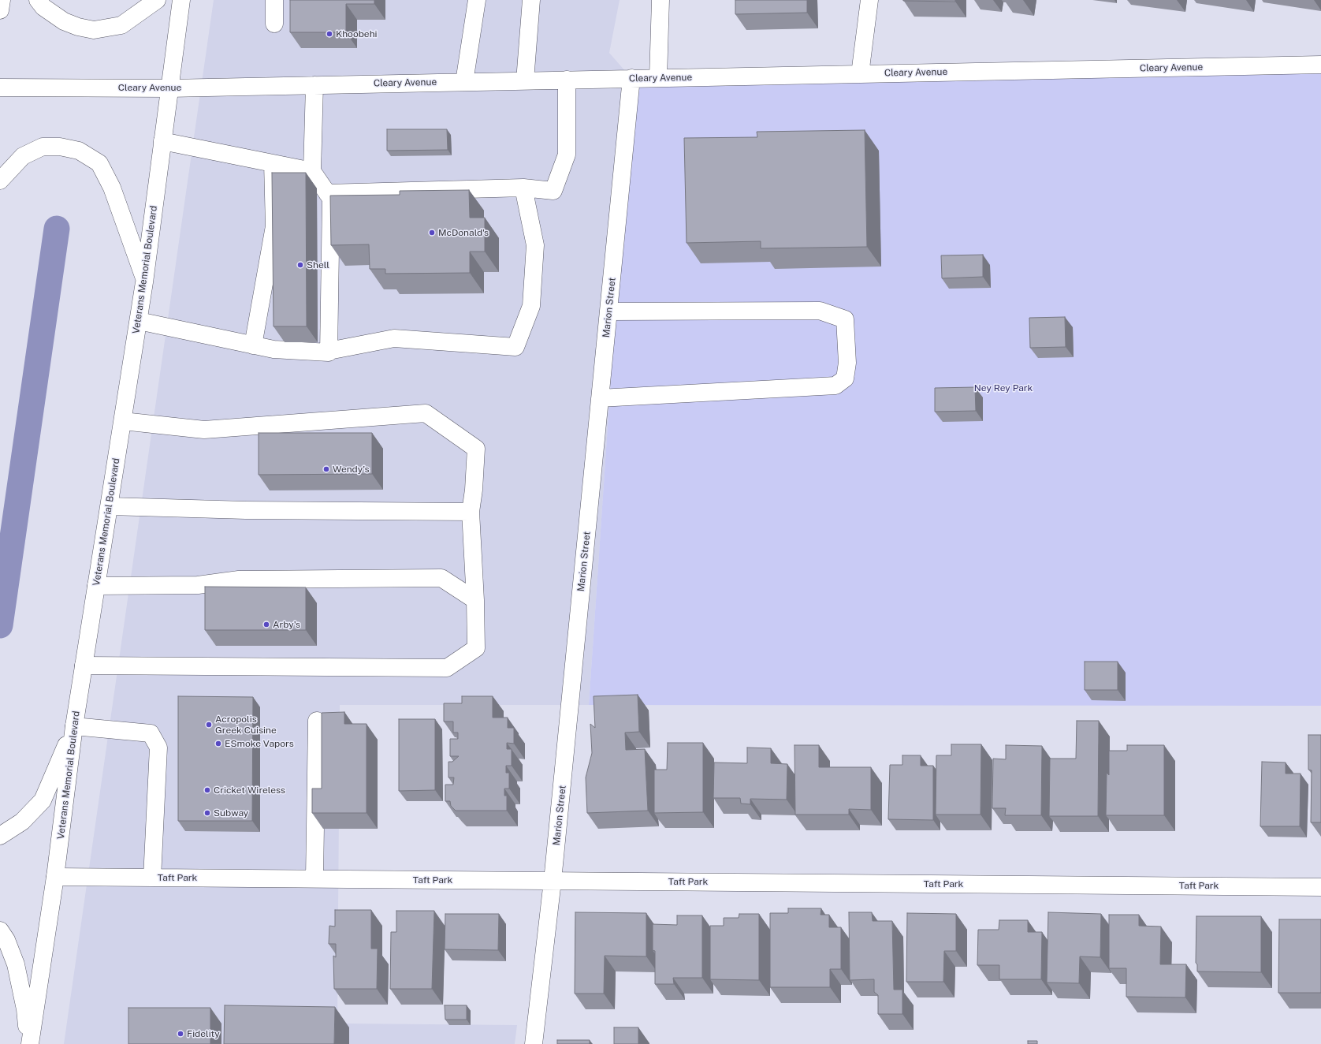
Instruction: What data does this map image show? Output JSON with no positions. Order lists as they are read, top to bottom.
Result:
{
  "streets": {
    "street": [
      "Cleary Avenue",
      "Veterans Memorial Boulevard",
      "Marion Street",
      "Taft Park"
    ]
  },
  "crossings": [
    ["Cleary Avenue", "Veterans Memorial Boulevard"],
    ["Cleary Avenue", "Marion Street"],
    ["Veterans Memorial Boulevard", "Taft Park"],
    ["Marion Street", "Taft Park"]
  ],
  "parks": ["Ney Rey Park"],
  "places": [
    "Khoobehi",
    "McDonald's",
    "Shell",
    "Wendy's",
    "Arby's",
    "Acropolis Greek Cuisine",
    "ESmoke Vapors",
    "Cricket Wireless",
    "Subway",
    "Fidelity"
  ]
}
